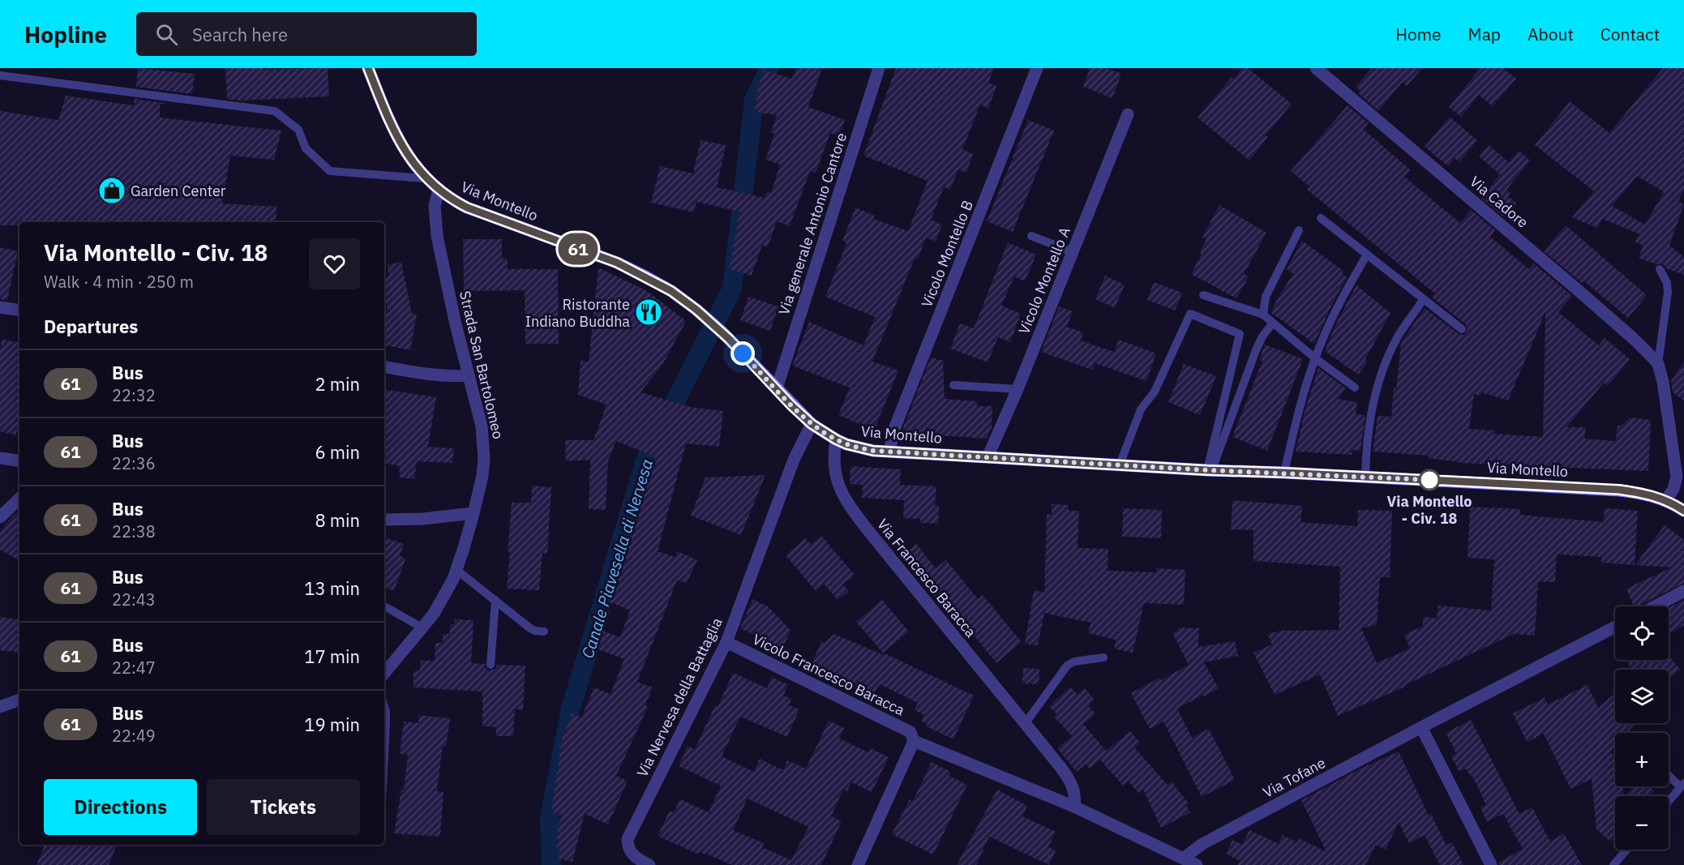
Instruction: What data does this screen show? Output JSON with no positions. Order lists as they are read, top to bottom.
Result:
{
  "streets": {
    "street": [
      "Via Montello",
      "Via Cadore",
      "Via generale Antonio Cantore",
      "Vicolo Montello B",
      "Vicolo Montello A",
      "Strada San Bartolomeo",
      "Via Francesco Baracca",
      "Vicolo Francesco Baracca",
      "Via Nervesa della Battaglia",
      "Via Tofane"
    ]
  },
  "crossings": [
    ["Via Montello", "Via Cadore"],
    ["Via Montello", "Via generale Antonio Cantore"],
    ["Via Montello", "Vicolo Montello B"],
    ["Via Montello", "Vicolo Montello A"],
    ["Via Montello", "Strada San Bartolomeo"],
    ["Via Montello", "Via Francesco Baracca"],
    ["Via Montello", "Via Nervesa della Battaglia"],
    ["Via Francesco Baracca", "Vicolo Francesco Baracca"],
    ["Vicolo Francesco Baracca", "Via Nervesa della Battaglia"]
  ],
  "water": ["Canale Piavesella di Nervesa"],
  "places": {
    "shop": ["Garden Center"],
    "restaurant": ["Ristorante Indiano Buddha"],
    "other": ["Via Montello - Civ. 18"]
  },
  "lines": ["bus line 61"],
  "page": {
    "header": "Hopline",
    "search": "Search here",
    "nav": [
      "Home",
      "Map",
      "About",
      "Contact"
    ],
    "on_map": "61",
    "heading": [
      ["Via Montello - Civ. 18", "Walk · 4 min · 250 m"],
      "Departures"
    ],
    "list": [
      {
        "mark": "61",
        "name": "Bus",
        "note": "22:32",
        "value": "2 min"
      },
      {
        "mark": "61",
        "name": "Bus",
        "note": "22:36",
        "value": "6 min"
      },
      {
        "mark": "61",
        "name": "Bus",
        "note": "22:38",
        "value": "8 min"
      },
      {
        "mark": "61",
        "name": "Bus",
        "note": "22:43",
        "value": "13 min"
      },
      {
        "mark": "61",
        "name": "Bus",
        "note": "22:47",
        "value": "17 min"
      },
      {
        "mark": "61",
        "name": "Bus",
        "note": "22:49",
        "value": "19 min"
      }
    ],
    "map_buttons": ["+", "−"],
    "buttons": ["Directions", "Tickets"]
  }
}
